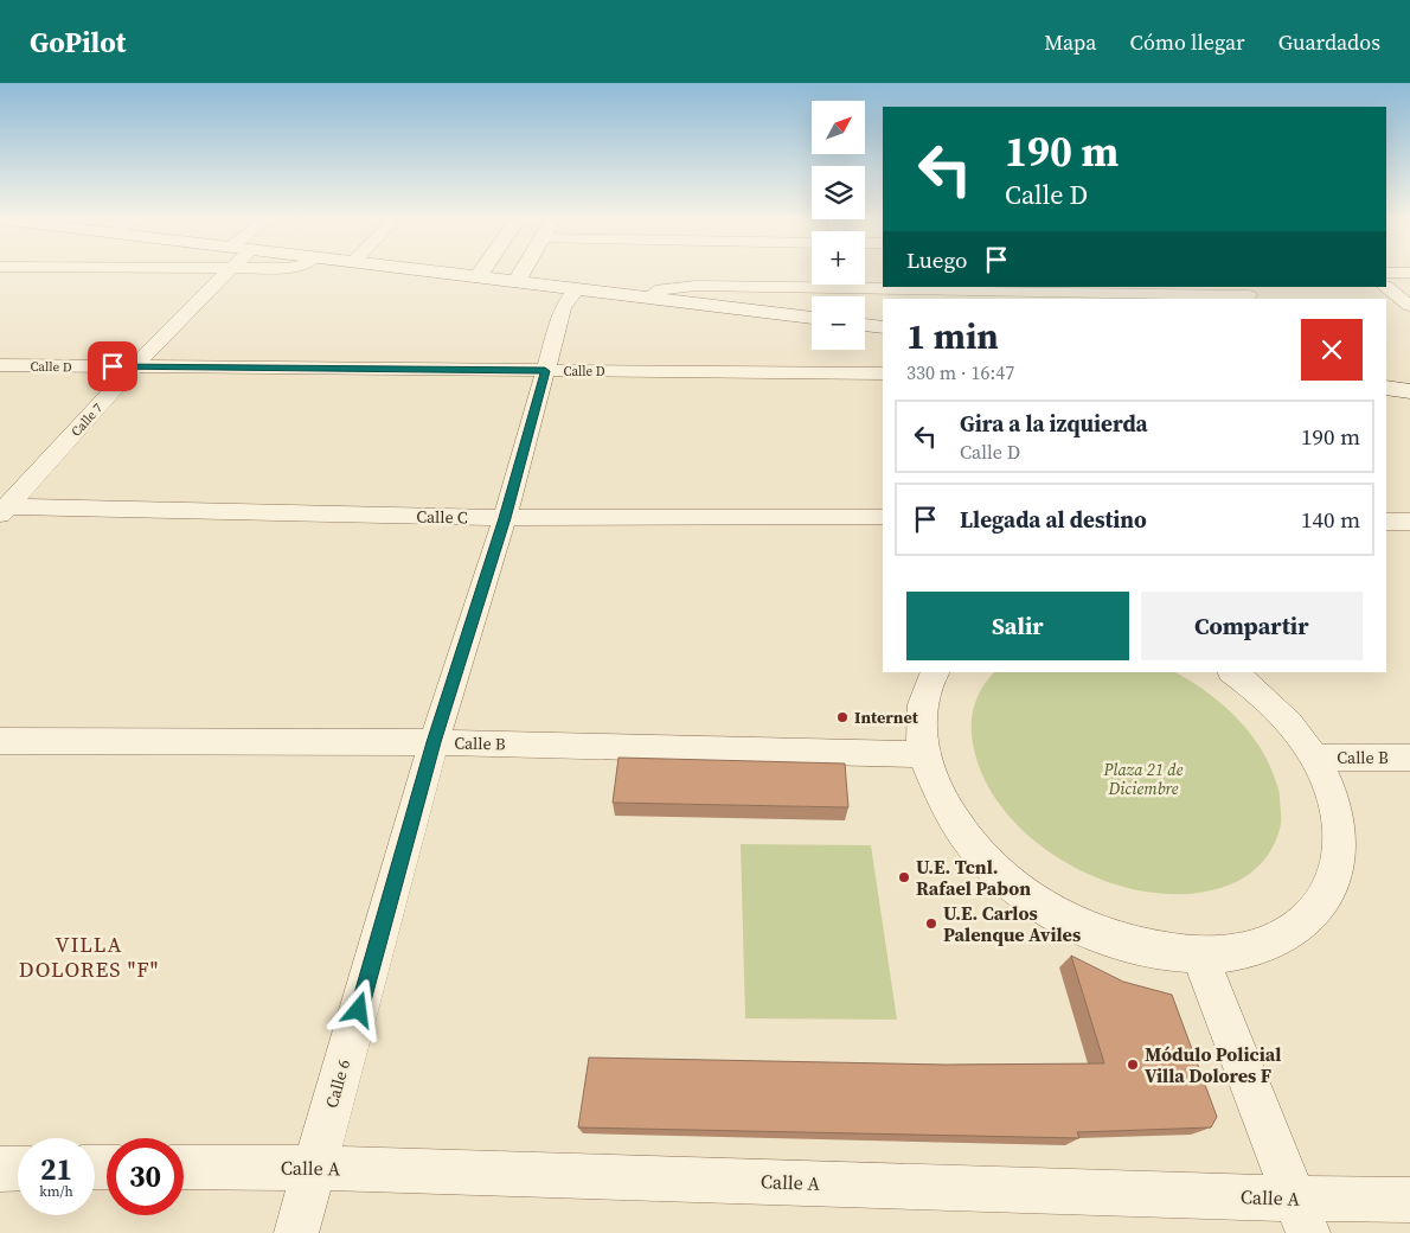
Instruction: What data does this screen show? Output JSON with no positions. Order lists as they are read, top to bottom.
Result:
{
  "streets": {
    "street": [
      "Calle D",
      "Calle 7",
      "Calle C",
      "Calle B",
      "Calle 6",
      "Calle A"
    ]
  },
  "crossings": [
    ["Calle D", "Calle 7"],
    ["Calle D", "Calle 6"],
    ["Calle 7", "Calle C"],
    ["Calle C", "Calle 6"],
    ["Calle B", "Calle 6"],
    ["Calle 6", "Calle A"]
  ],
  "districts": ["VILLA DOLORES \"F\""],
  "parks": ["Plaza 21 de Diciembre"],
  "places": [
    "Internet",
    "U.E. Tcnl. Rafael Pabon",
    "U.E. Carlos Palenque Aviles",
    "Módulo Policial Villa Dolores F"
  ],
  "north": "top right",
  "page": {
    "header": "GoPilot",
    "nav": ["Mapa", "Cómo llegar", "Guardados"],
    "map_buttons": ["+", "−"],
    "turn": ["190 m", "Calle D"],
    "then": "Luego",
    "heading": ["1 min", "330 m · 16:47"],
    "list": [
      {
        "name": "Gira a la izquierda",
        "note": "Calle D",
        "value": "190 m"
      },
      {
        "name": "Llegada al destino",
        "value": "140 m"
      }
    ],
    "buttons": ["Salir", "Compartir"],
    "speed": "21 km/h",
    "limit": "30"
  }
}
